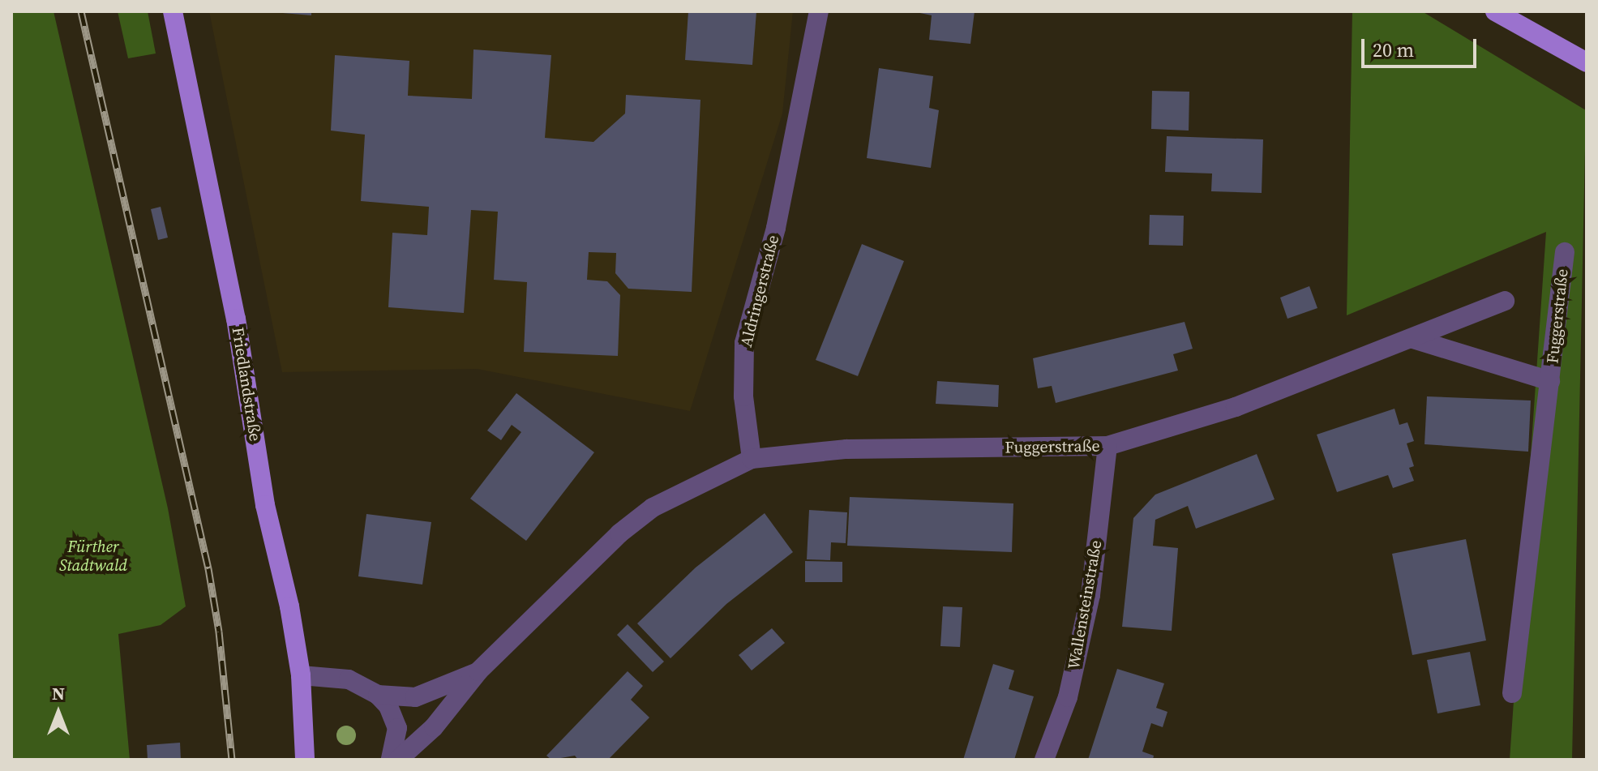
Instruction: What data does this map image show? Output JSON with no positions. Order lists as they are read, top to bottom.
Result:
{
  "streets": {
    "main road": ["Friedlandstraße"],
    "street": ["Aldringerstraße", "Fuggerstraße", "Wallensteinstraße"]
  },
  "crossings": [
    ["Aldringerstraße", "Fuggerstraße"],
    ["Fuggerstraße", "Wallensteinstraße"]
  ],
  "parks": ["Fürther Stadtwald"],
  "scale_bar": "20 m",
  "north": "top"
}
